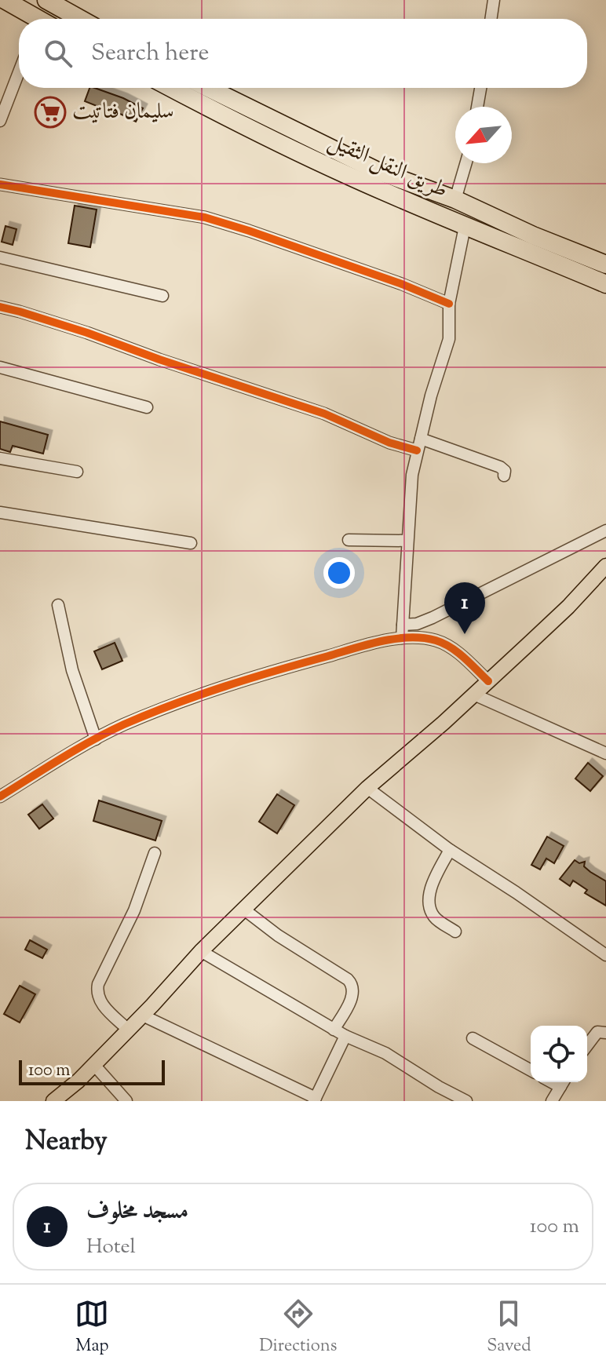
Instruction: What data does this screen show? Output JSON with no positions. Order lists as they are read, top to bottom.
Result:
{
  "streets": {
    "highway": ["طريق النقل الثقيل"]
  },
  "places": {
    "supermarket": ["سليمان فتاتيت"]
  },
  "scale_bar": "100 m",
  "north": "bottom left",
  "page": {
    "search": "Search here",
    "pins": "1",
    "scale": "100 m",
    "heading": "Nearby",
    "list": [
      {
        "mark": "1",
        "name": "مسجد مخلوف",
        "note": "Hotel",
        "value": "100 m"
      }
    ],
    "nav": ["Map", "Directions", "Saved"]
  }
}
